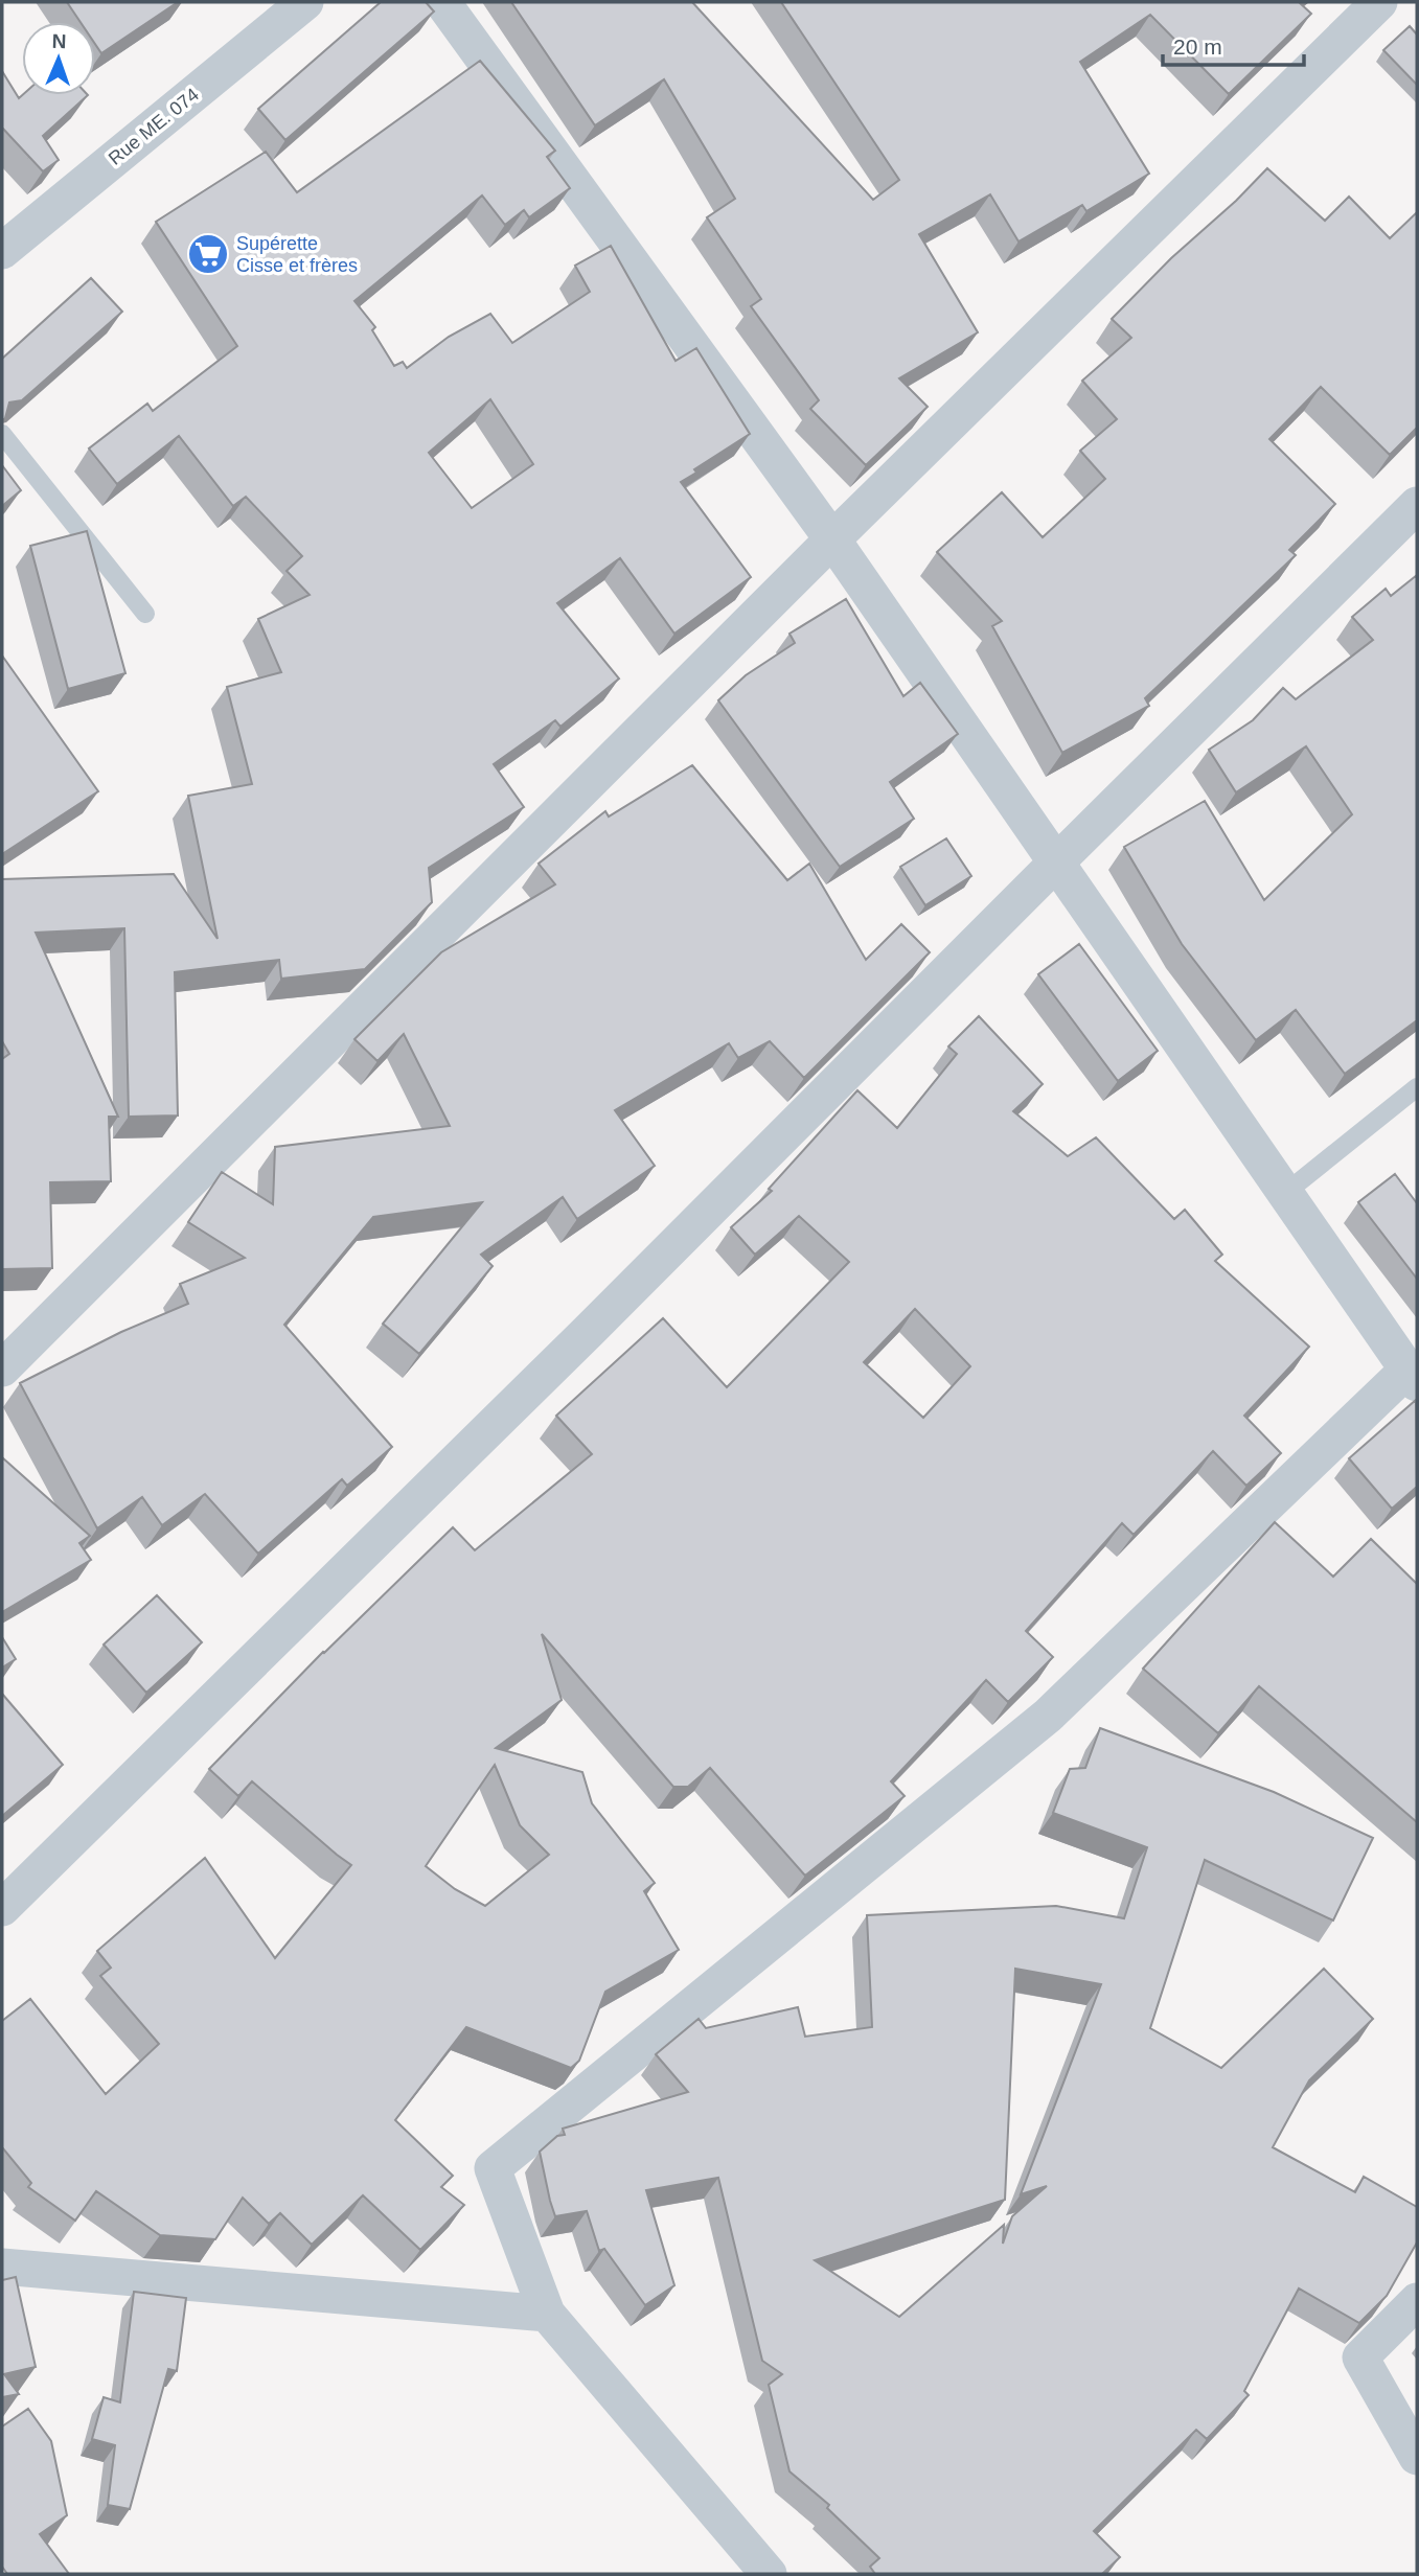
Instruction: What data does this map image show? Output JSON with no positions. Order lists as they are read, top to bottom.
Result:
{
  "streets": {
    "street": ["Rue ME. 074"]
  },
  "places": {
    "supermarket": ["Supérette Cisse et frères"]
  },
  "scale_bar": "20 m",
  "north": "top"
}
